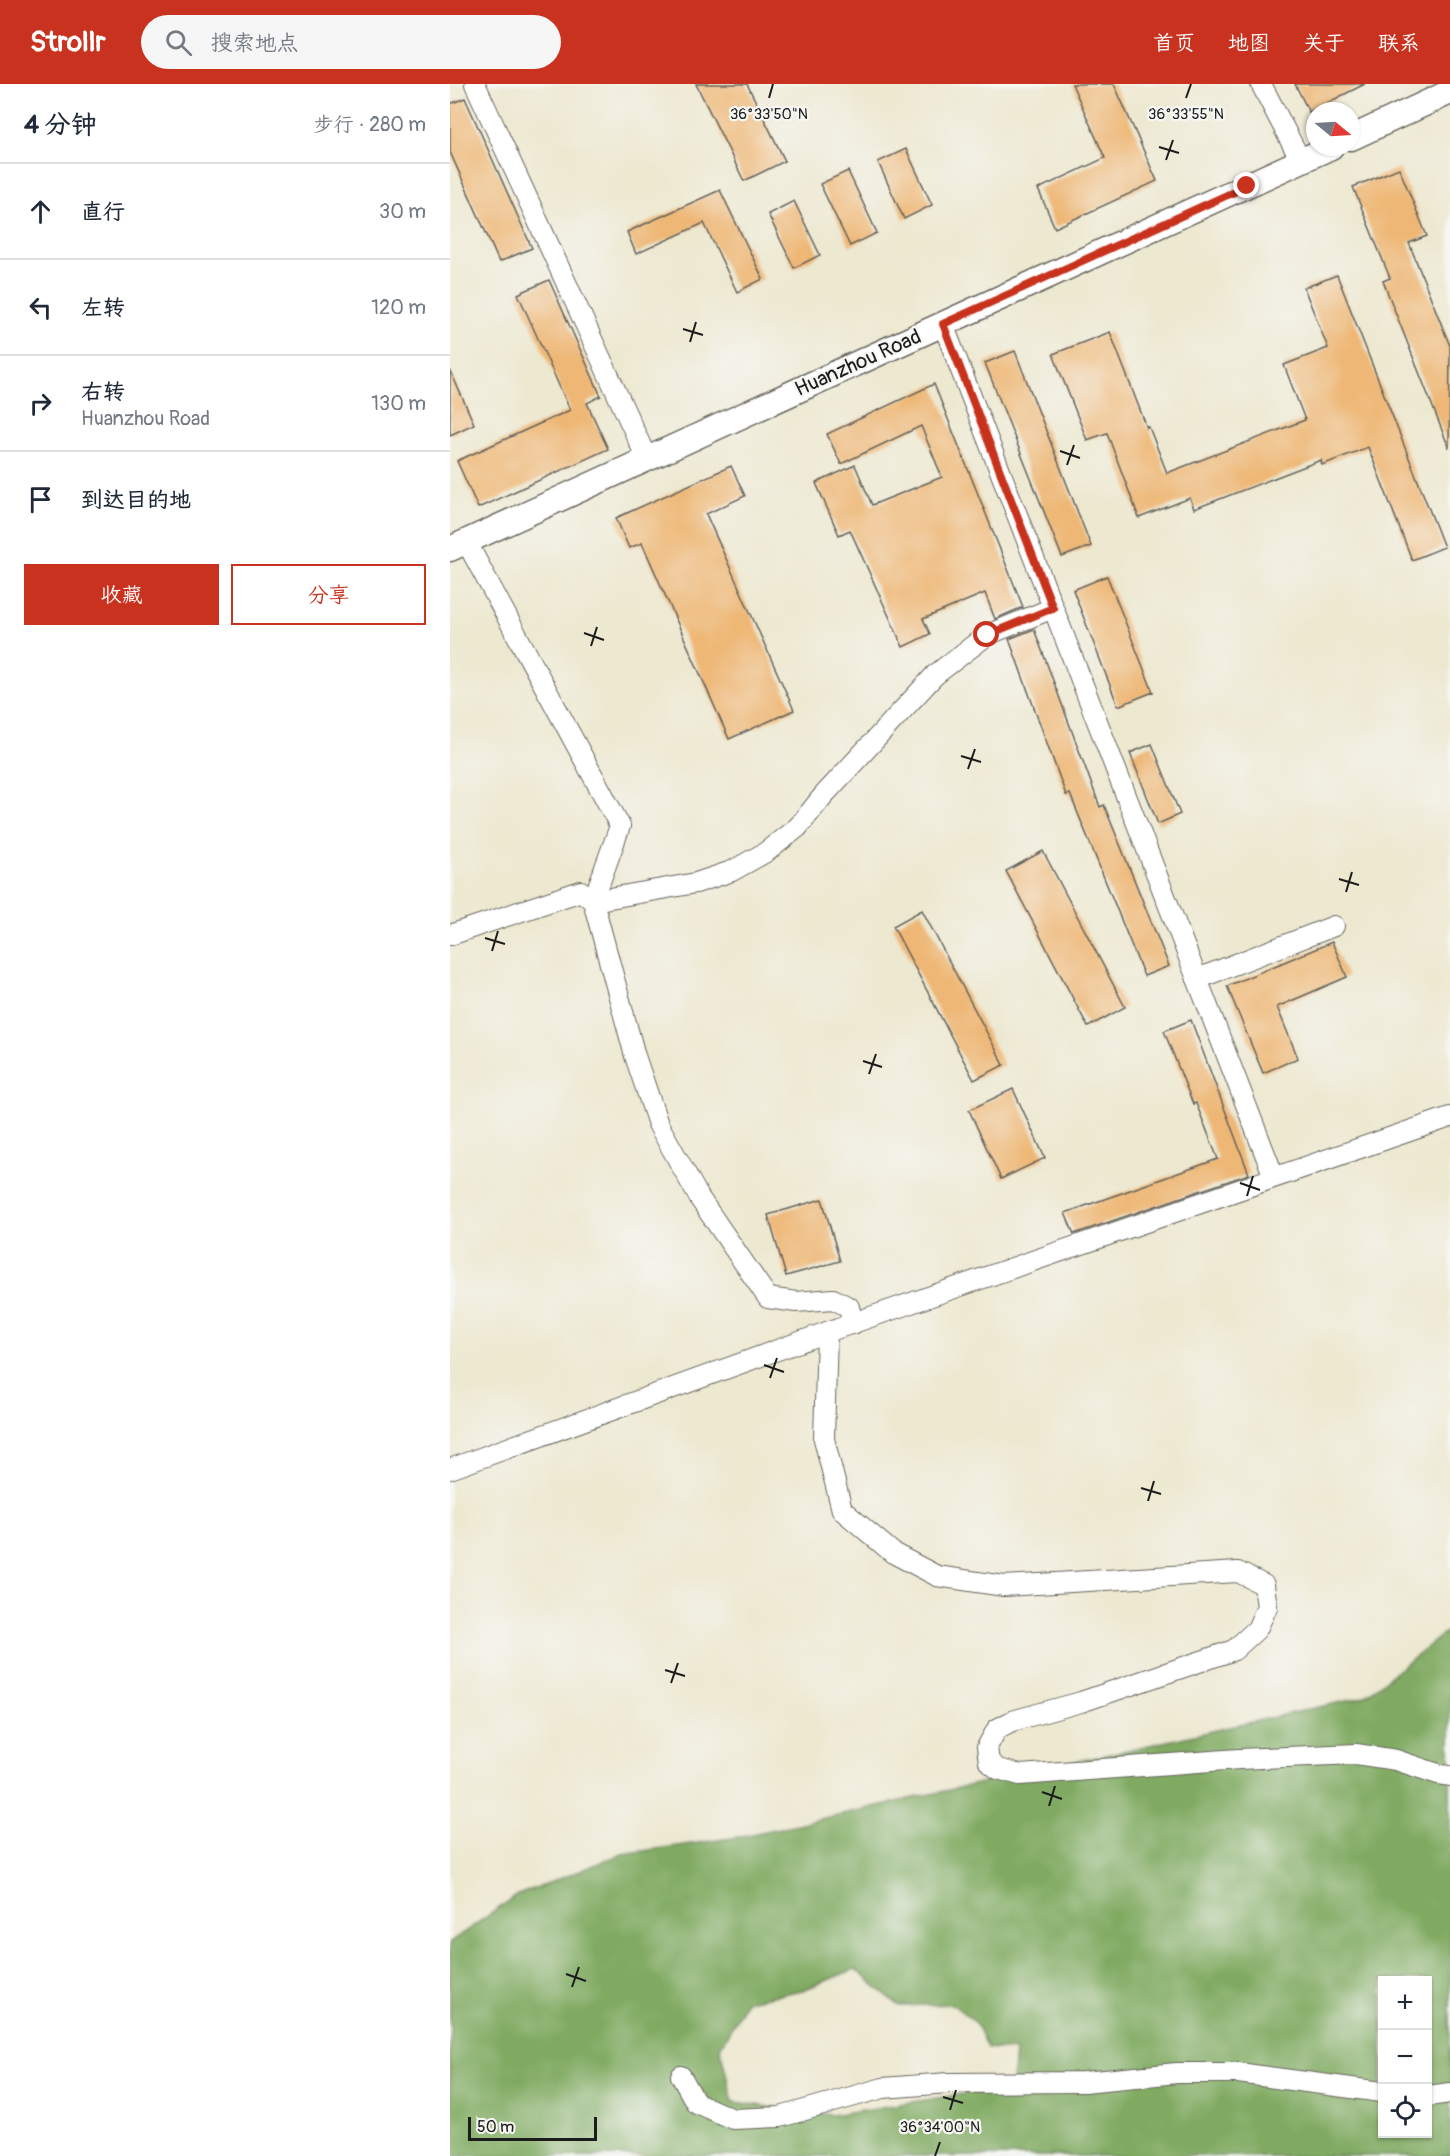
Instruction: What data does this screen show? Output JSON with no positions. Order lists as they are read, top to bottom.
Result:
{
  "streets": {
    "main road": ["Huanzhou Road"]
  },
  "scale_bar": "50 m",
  "north": "right",
  "page": {
    "header": "Strollr",
    "search": "搜索地点",
    "nav": [
      "首页",
      "地图",
      "关于",
      "联系"
    ],
    "heading": ["4 分钟", "步行 · 280 m"],
    "list": [
      ["直行", "30 m"],
      ["左转", "120 m"],
      ["右转", "Huanzhou Road", "130 m"],
      "到达目的地"
    ],
    "buttons": ["收藏", "分享"],
    "map_buttons": ["+", "−"],
    "scale": "50 m"
  },
  "coordinates": ["36°33'50\"N", "36°33'55\"N", "36°34'00\"N"]
}
